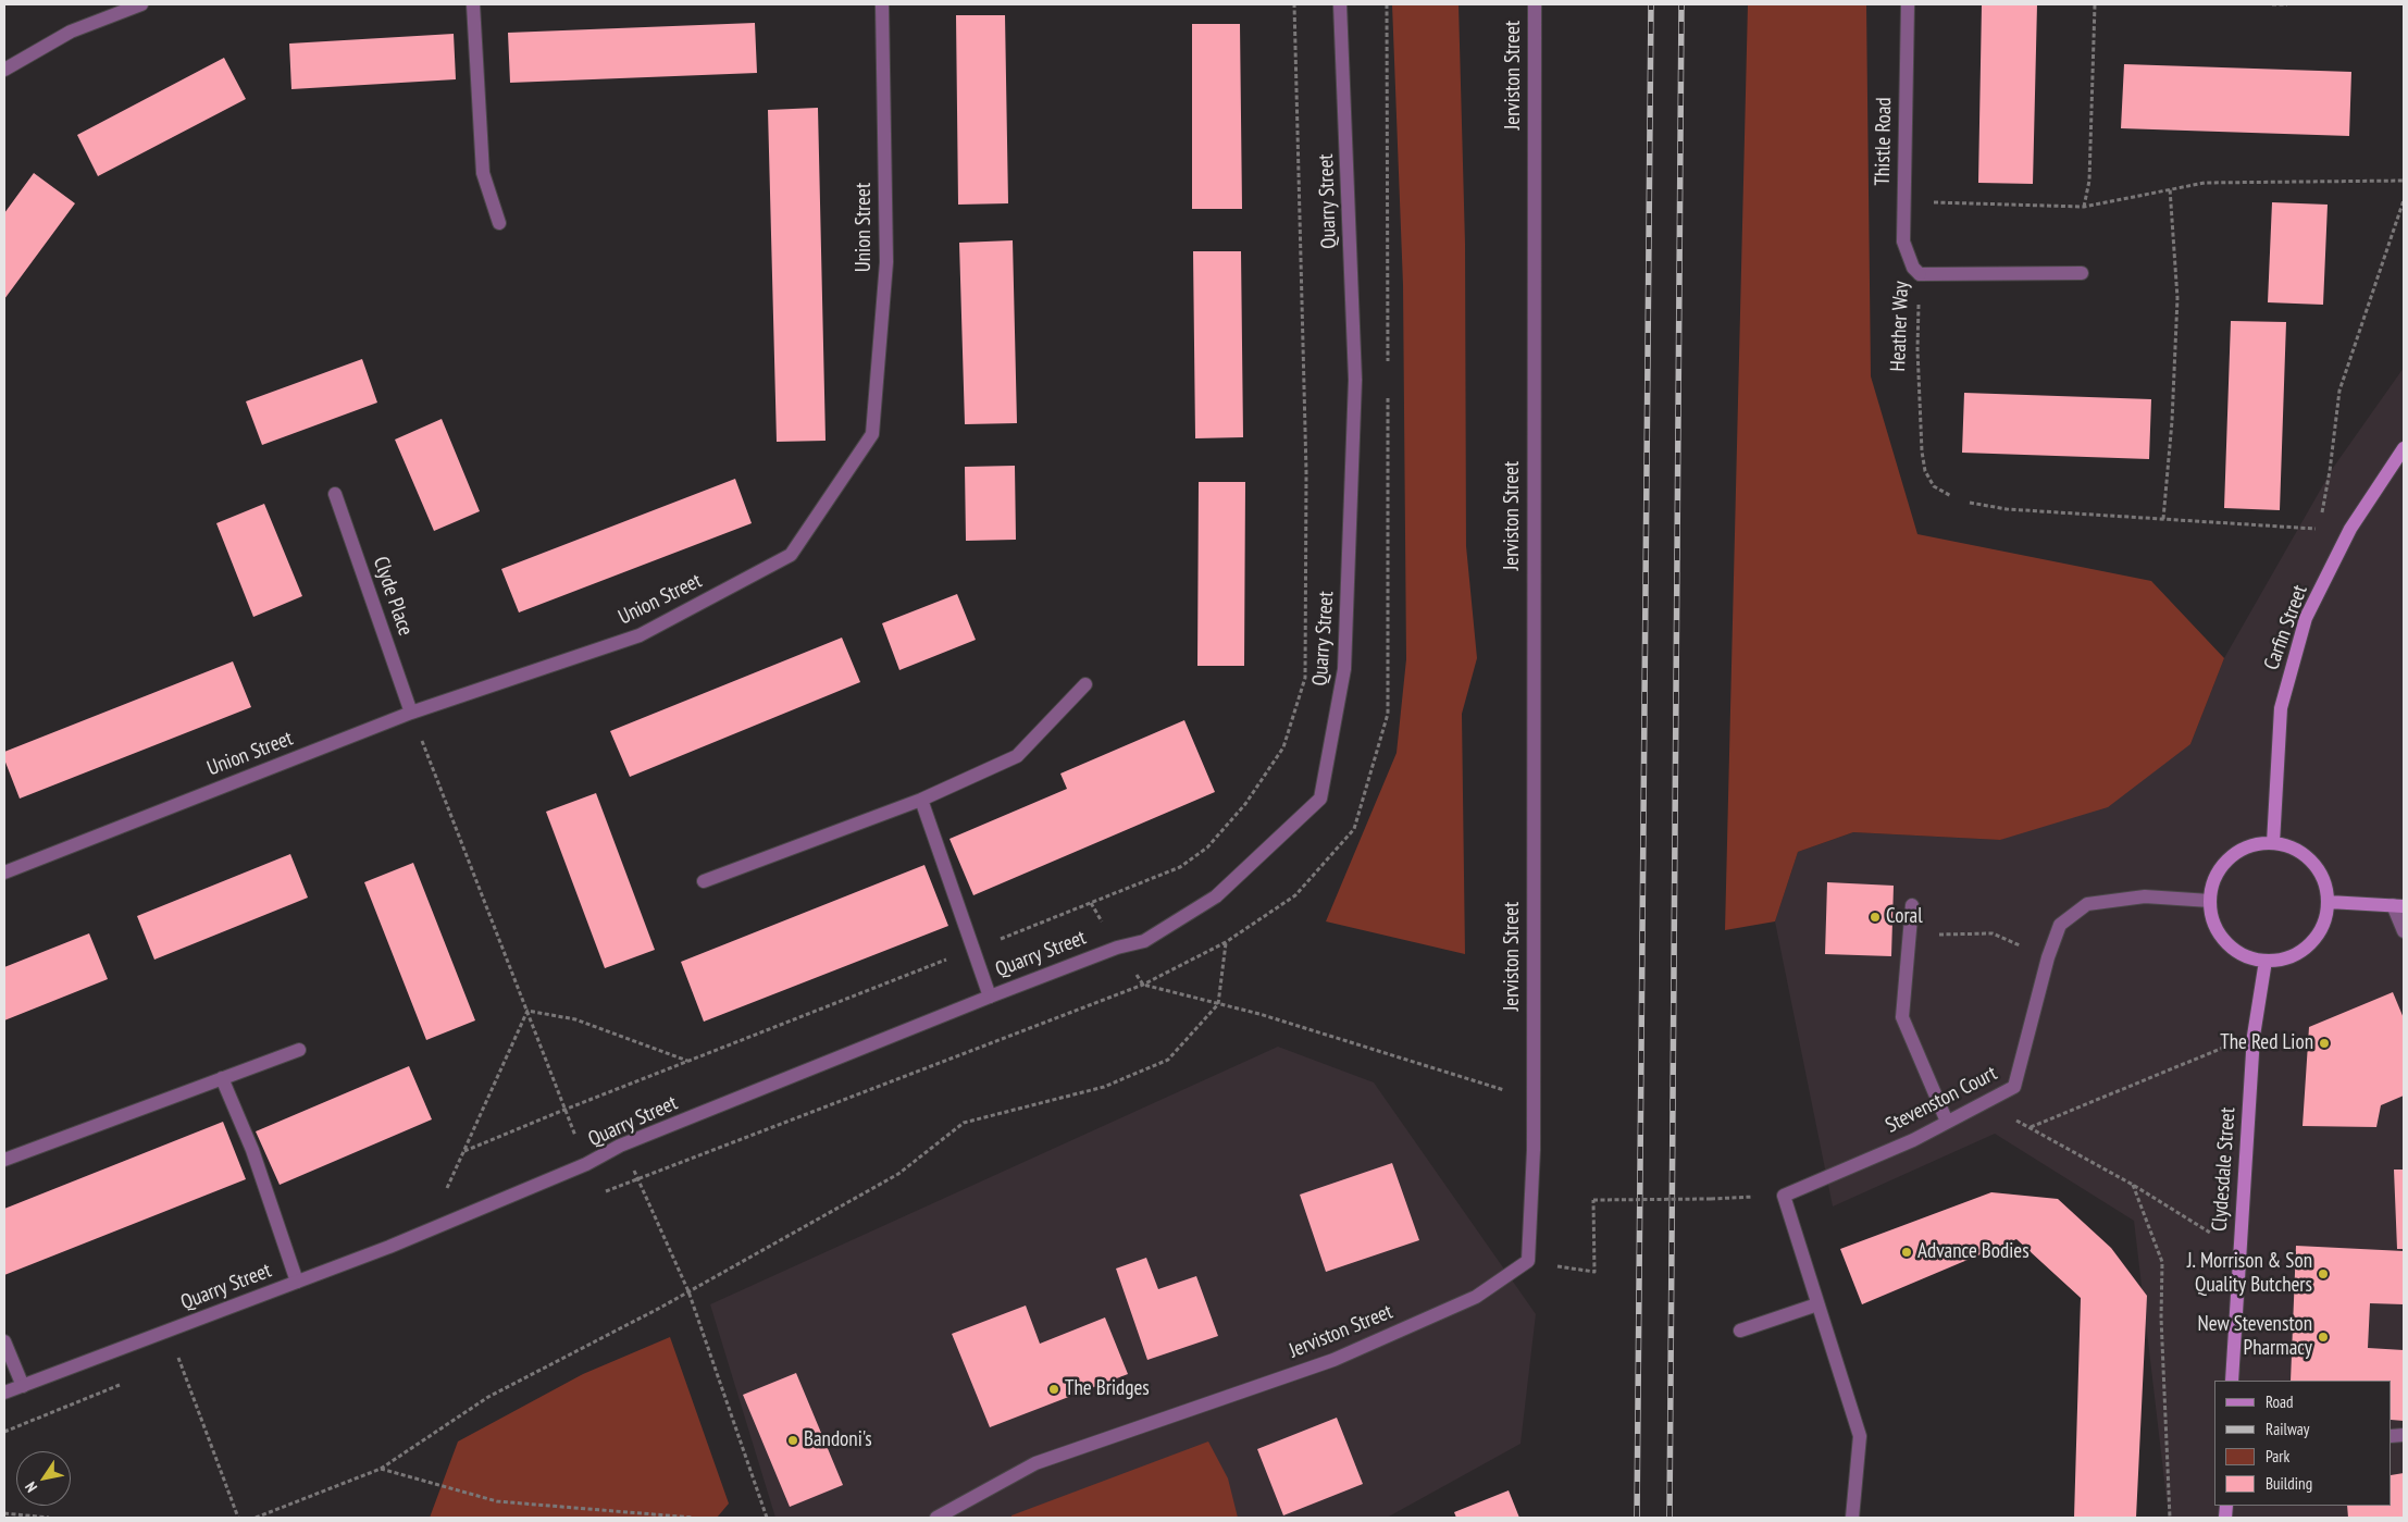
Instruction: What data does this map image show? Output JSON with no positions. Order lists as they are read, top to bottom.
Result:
{
  "streets": {
    "main road": ["Carfin Street", "Clydesdale Street"],
    "street": [
      "Jerviston Street",
      "Thistle Road",
      "Quarry Street",
      "Union Street",
      "Heather Way",
      "Clyde Place",
      "Stevenston Court"
    ]
  },
  "crossings": [
    ["Thistle Road", "Heather Way"],
    ["Union Street", "Clyde Place"],
    ["Carfin Street", "Stevenston Court"],
    ["Carfin Street", "Clydesdale Street"],
    ["Stevenston Court", "Clydesdale Street"]
  ],
  "places": [
    "Coral",
    "The Red Lion",
    "Advance Bodies",
    "J. Morrison & Son Quality Butchers",
    "New Stevenston Pharmacy",
    "The Bridges",
    "Bandoni's"
  ],
  "legend": [
    "Road",
    "Railway",
    "Park",
    "Building"
  ],
  "north": "bottom left"
}
